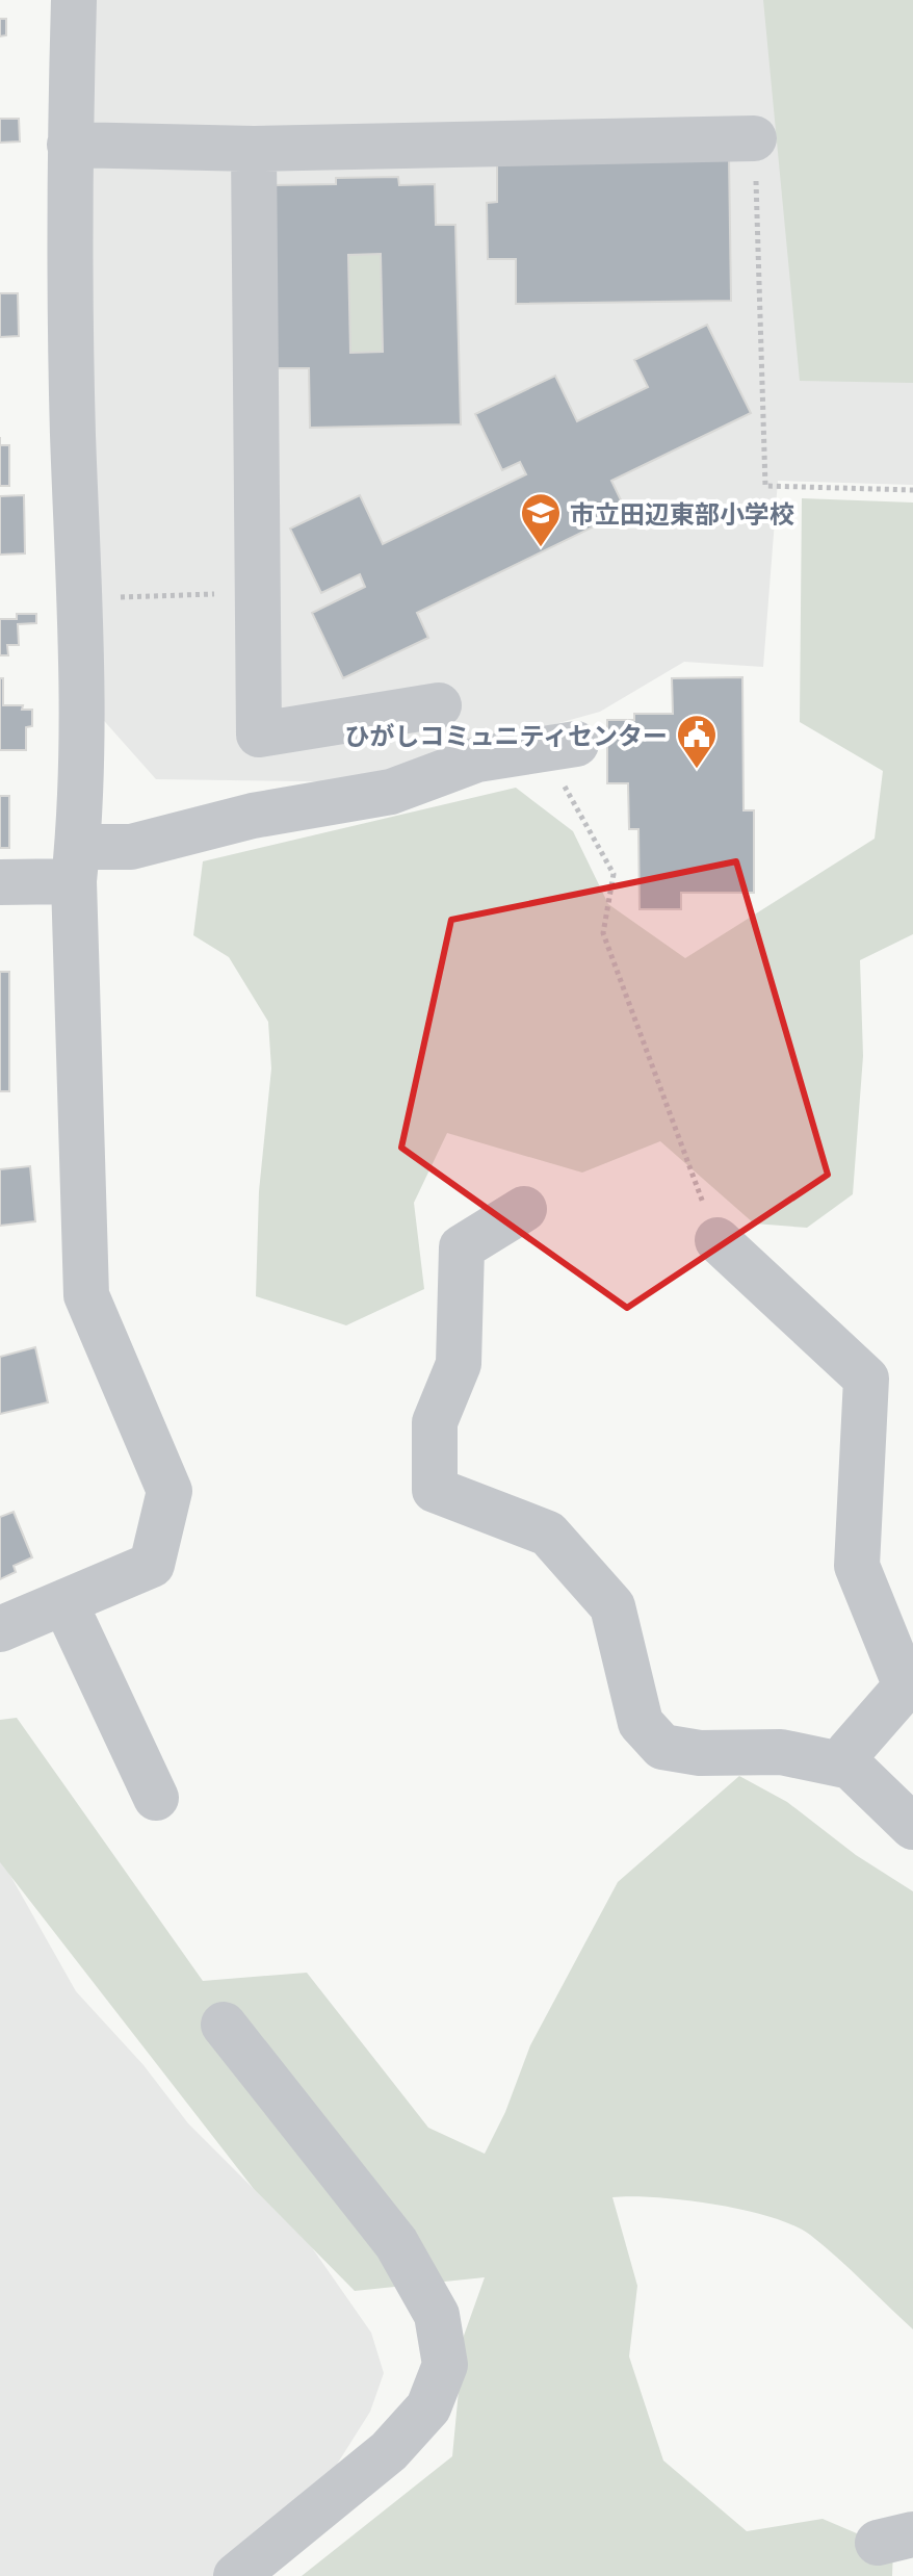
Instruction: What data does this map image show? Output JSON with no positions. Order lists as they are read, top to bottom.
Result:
{
  "places": {
    "school or university": ["市立田辺東部小学校"],
    "public building": ["ひがしコミュニティセンター"]
  }
}
